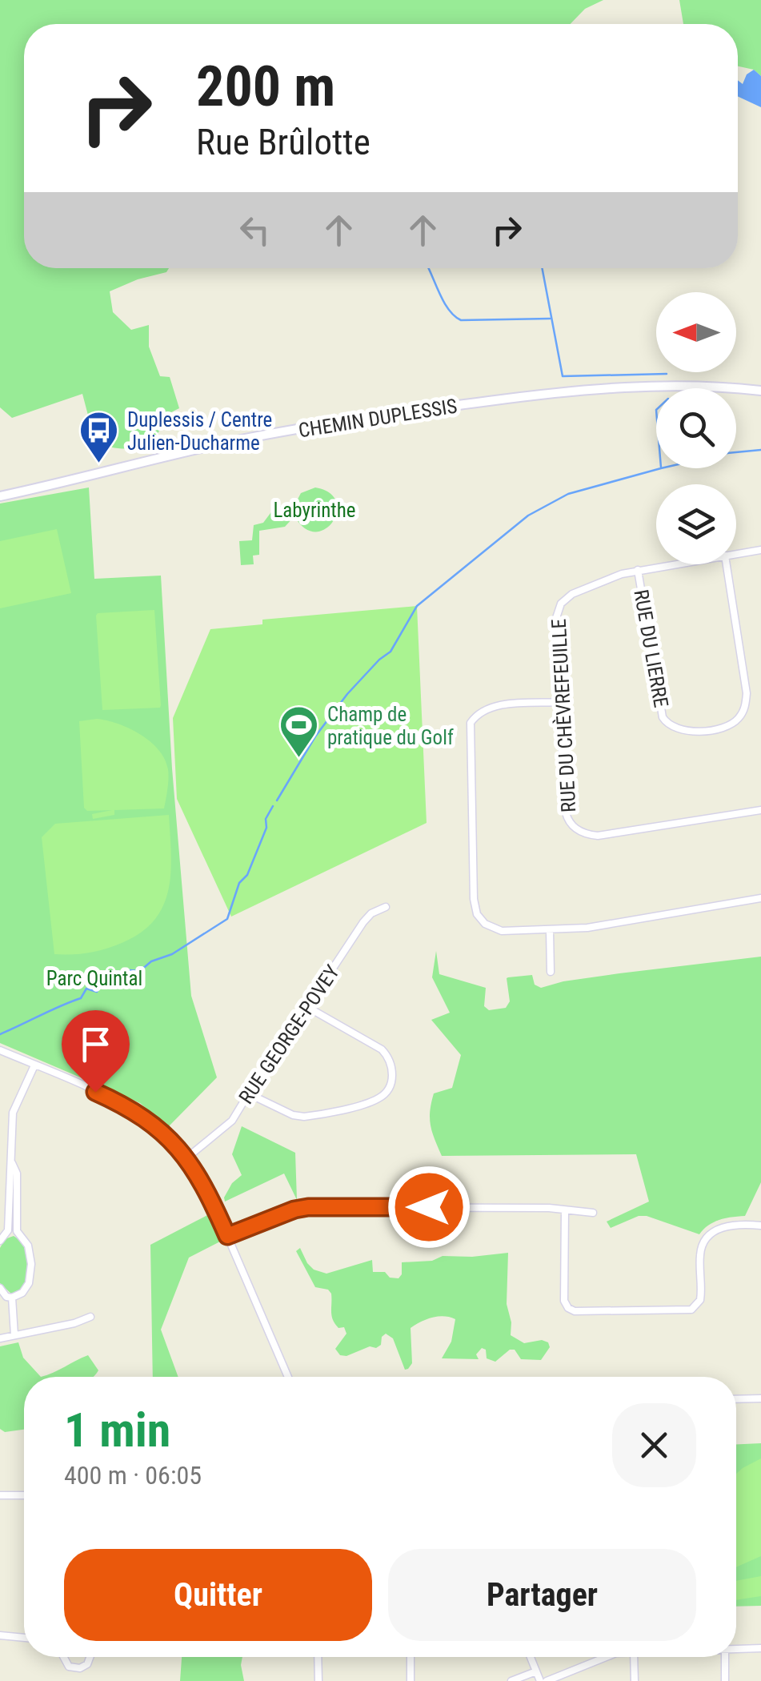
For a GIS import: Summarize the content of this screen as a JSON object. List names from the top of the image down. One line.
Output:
{"streets":{"street":["CHEMIN DUPLESSIS","RUE DU LIERRE","RUE DU CHÈVREFEUILLE","RUE GEORGE-POVEY"]},"crossings":[["RUE DU LIERRE","RUE DU CHÈVREFEUILLE"]],"parks":["Labyrinthe","Parc Quintal"],"places":{"bus stop":["Duplessis / Centre Julien-Ducharme"],"sports":["Champ de pratique du Golf"]},"north":"left","page":{"turn":["200 m","Rue Brûlotte"],"heading":["1 min","400 m · 06:05"],"buttons":["Quitter","Partager"]}}
